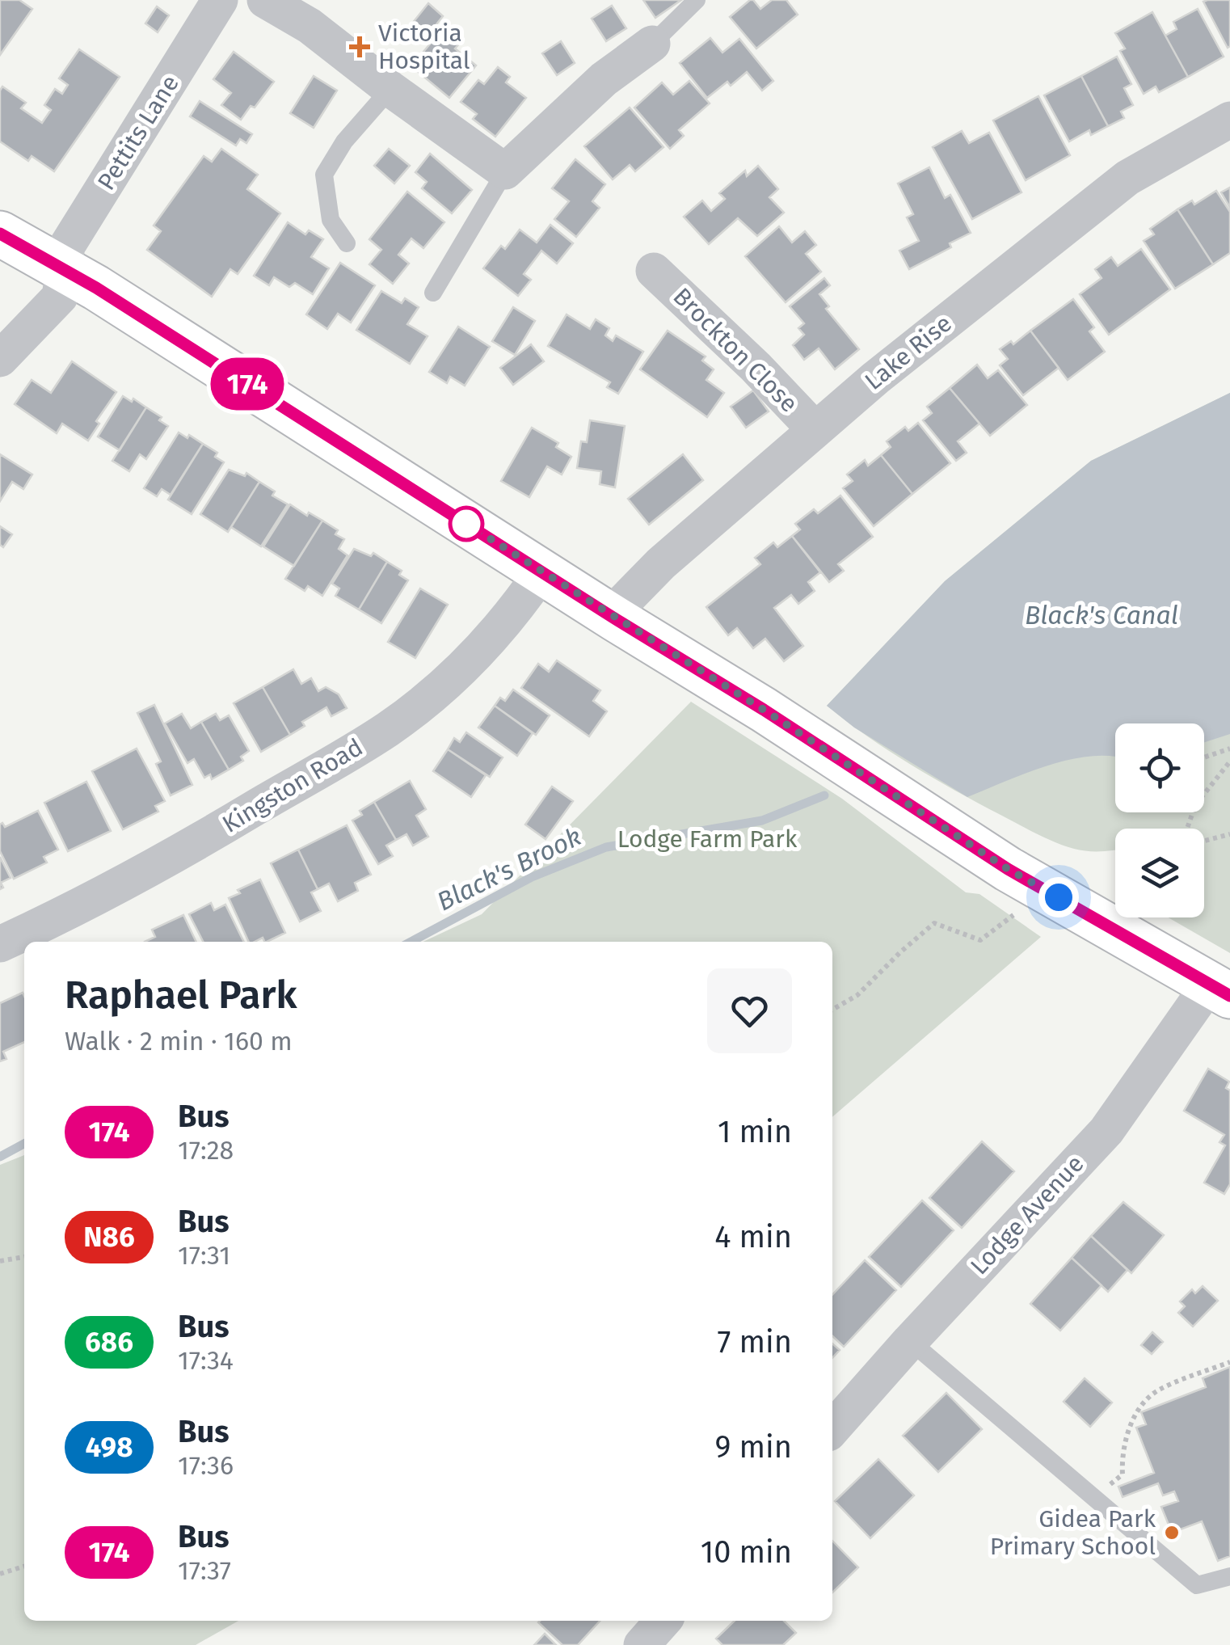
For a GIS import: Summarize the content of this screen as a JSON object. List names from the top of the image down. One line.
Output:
{"streets":{"street":["Pettits Lane","Brockton Close","Lake Rise","Kingston Road","Lodge Avenue"]},"crossings":[["Brockton Close","Lake Rise"]],"water":["Black's Canal","Black's Brook"],"parks":["Lodge Farm Park"],"places":{"health":["Victoria Hospital"],"other":["Gidea Park Primary School"]},"lines":["bus line 174"],"page":{"on_map":"174","heading":["Raphael Park","Walk · 2 min · 160 m"],"list":[{"mark":"174","name":"Bus","note":"17:28","value":"1 min"},{"mark":"N86","name":"Bus","note":"17:31","value":"4 min"},{"mark":"686","name":"Bus","note":"17:34","value":"7 min"},{"mark":"498","name":"Bus","note":"17:36","value":"9 min"},{"mark":"174","name":"Bus","note":"17:37","value":"10 min"}]}}
